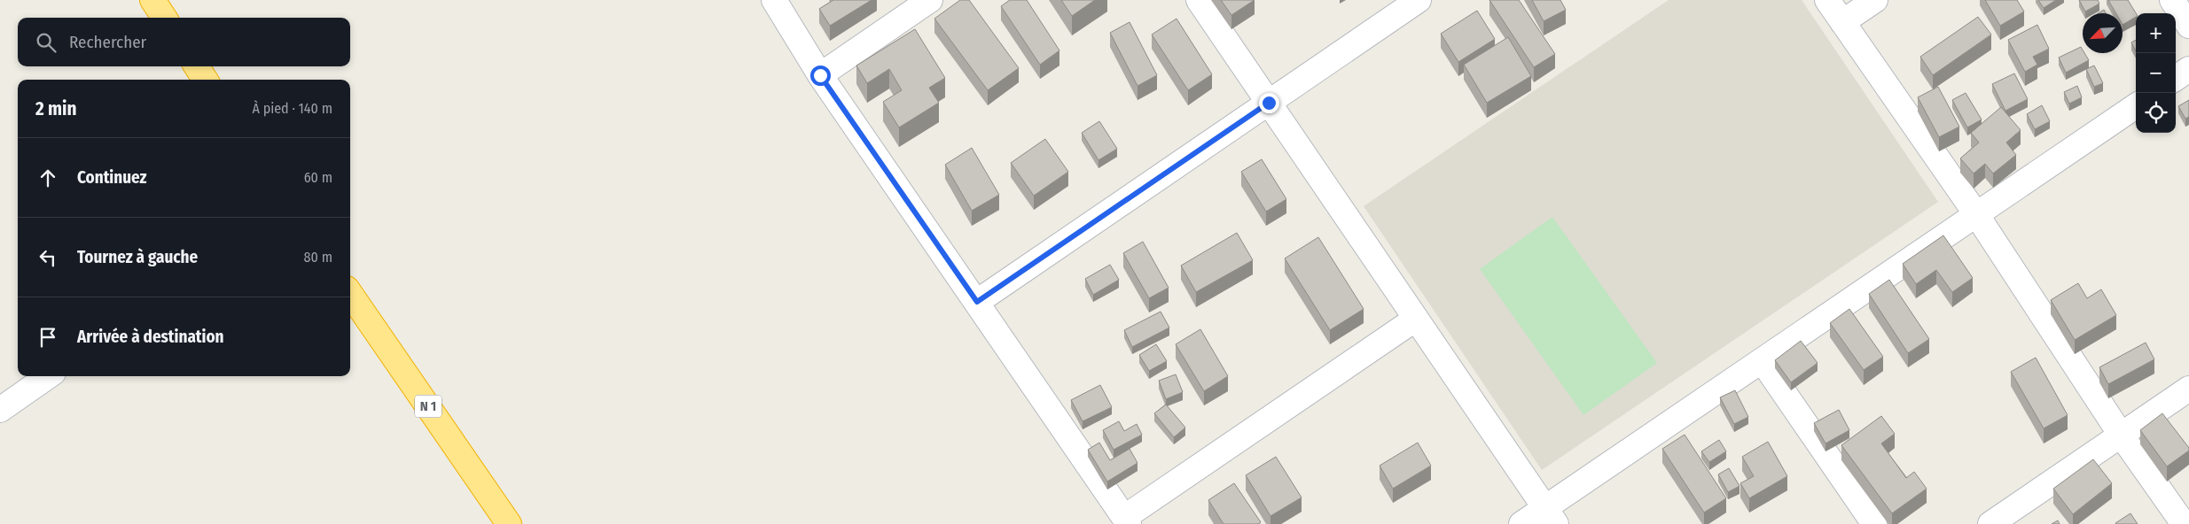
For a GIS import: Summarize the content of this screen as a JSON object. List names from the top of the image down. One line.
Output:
{"streets":{"highway":["N 1"]},"north":"bottom left","page":{"map_buttons":["+","−"],"search":"Rechercher","heading":["2 min","À pied · 140 m"],"list":[["Continuez","60 m"],["Tournez à gauche","80 m"],"Arrivée à destination"]}}
